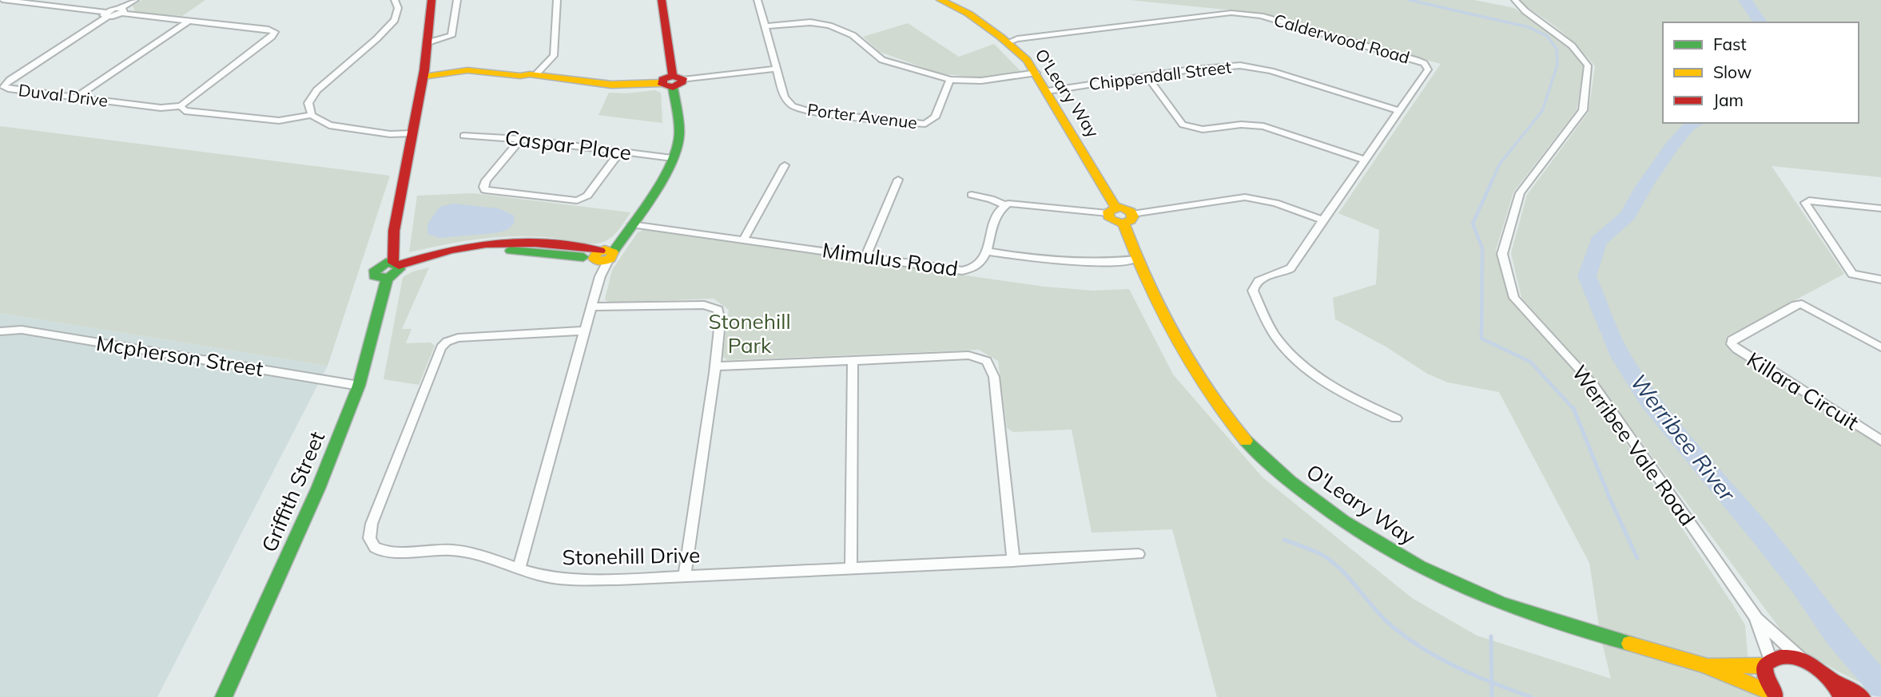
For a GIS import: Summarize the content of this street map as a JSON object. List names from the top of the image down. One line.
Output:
{"streets":{"street":["Calderwood Road","Chippendall Street","O'Leary Way","Duval Drive","Porter Avenue","Caspar Place","Mimulus Road","Mcpherson Street","Killara Circuit","Werribee Vale Road","Griffith Street","Stonehill Drive"]},"crossings":[["Calderwood Road","Chippendall Street"],["Calderwood Road","O'Leary Way"],["Chippendall Street","O'Leary Way"],["O'Leary Way","Werribee Vale Road"],["Mcpherson Street","Griffith Street"]],"water":["Werribee River"],"parks":["Stonehill Park"],"legend":["Fast","Slow","Jam"]}
